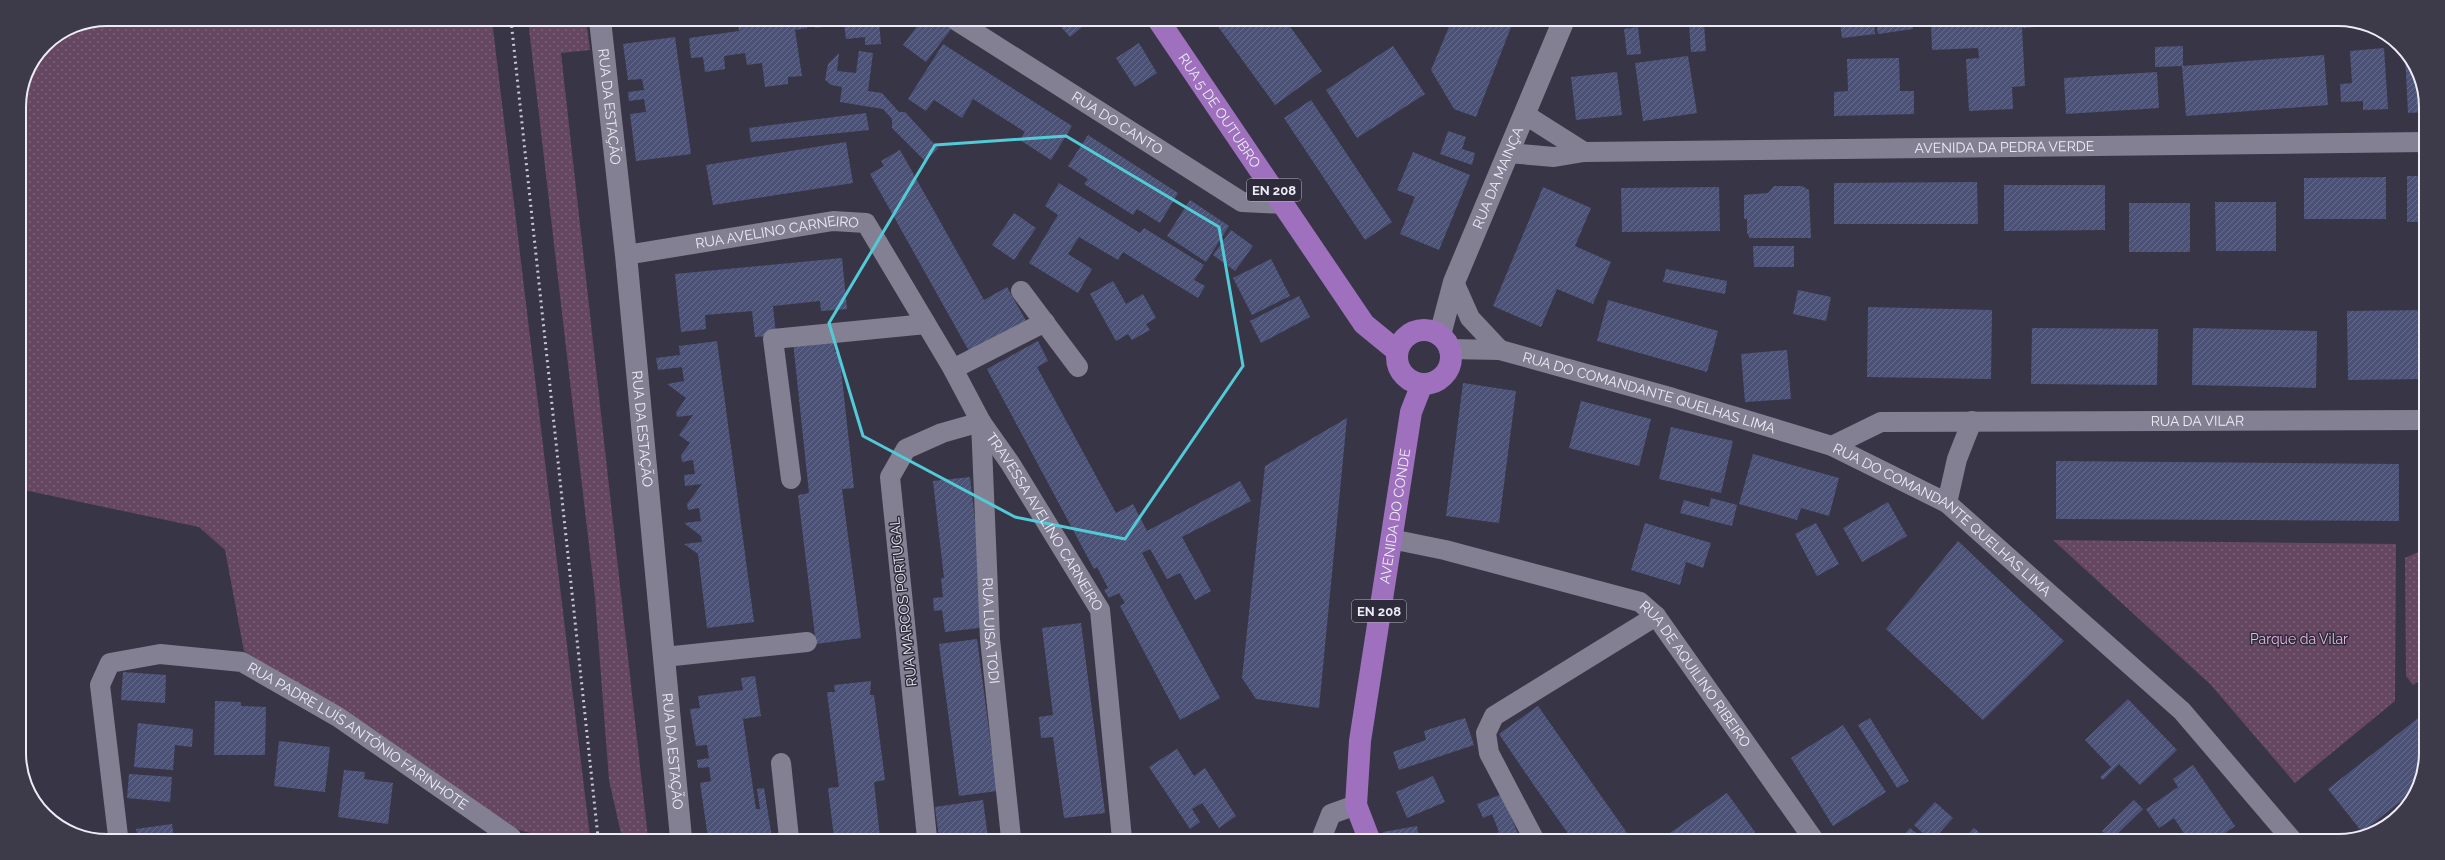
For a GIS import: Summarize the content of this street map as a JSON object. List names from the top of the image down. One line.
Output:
{"streets":{"main road":["RUA 5 DE OUTUBRO","EN 208","AVENIDA DO CONDE"],"street":["RUA DA ESTAÇÃO","RUA DO CANTO","AVENIDA DA PEDRA VERDE","RUA DA MAINÇA","RUA AVELINO CARNEIRO","RUA DO COMANDANTE QUELHAS LIMA","RUA DA VILAR","TRAVESSA AVELINO CARNEIRO","RUA MARCOS PORTUGAL","RUA LUISA TODI","RUA DE AQUILINO RIBEIRO","RUA PADRE LUÍS ANTÓNIO FARINHOTE"]},"crossings":[["RUA DA ESTAÇÃO","RUA AVELINO CARNEIRO"],["RUA 5 DE OUTUBRO","RUA DO CANTO"],["RUA 5 DE OUTUBRO","RUA DA MAINÇA"],["RUA 5 DE OUTUBRO","RUA DO COMANDANTE QUELHAS LIMA"],["RUA 5 DE OUTUBRO","AVENIDA DO CONDE"],["AVENIDA DA PEDRA VERDE","RUA DA MAINÇA"],["RUA DA MAINÇA","RUA DO COMANDANTE QUELHAS LIMA"],["RUA DA MAINÇA","AVENIDA DO CONDE"],["RUA AVELINO CARNEIRO","TRAVESSA AVELINO CARNEIRO"],["RUA AVELINO CARNEIRO","RUA MARCOS PORTUGAL"],["RUA AVELINO CARNEIRO","RUA LUISA TODI"],["RUA DO COMANDANTE QUELHAS LIMA","RUA DA VILAR"],["RUA DO COMANDANTE QUELHAS LIMA","AVENIDA DO CONDE"],["AVENIDA DO CONDE","RUA DE AQUILINO RIBEIRO"],["TRAVESSA AVELINO CARNEIRO","RUA MARCOS PORTUGAL"],["TRAVESSA AVELINO CARNEIRO","RUA LUISA TODI"],["RUA MARCOS PORTUGAL","RUA LUISA TODI"]],"parks":["Parque da Vilar"]}
